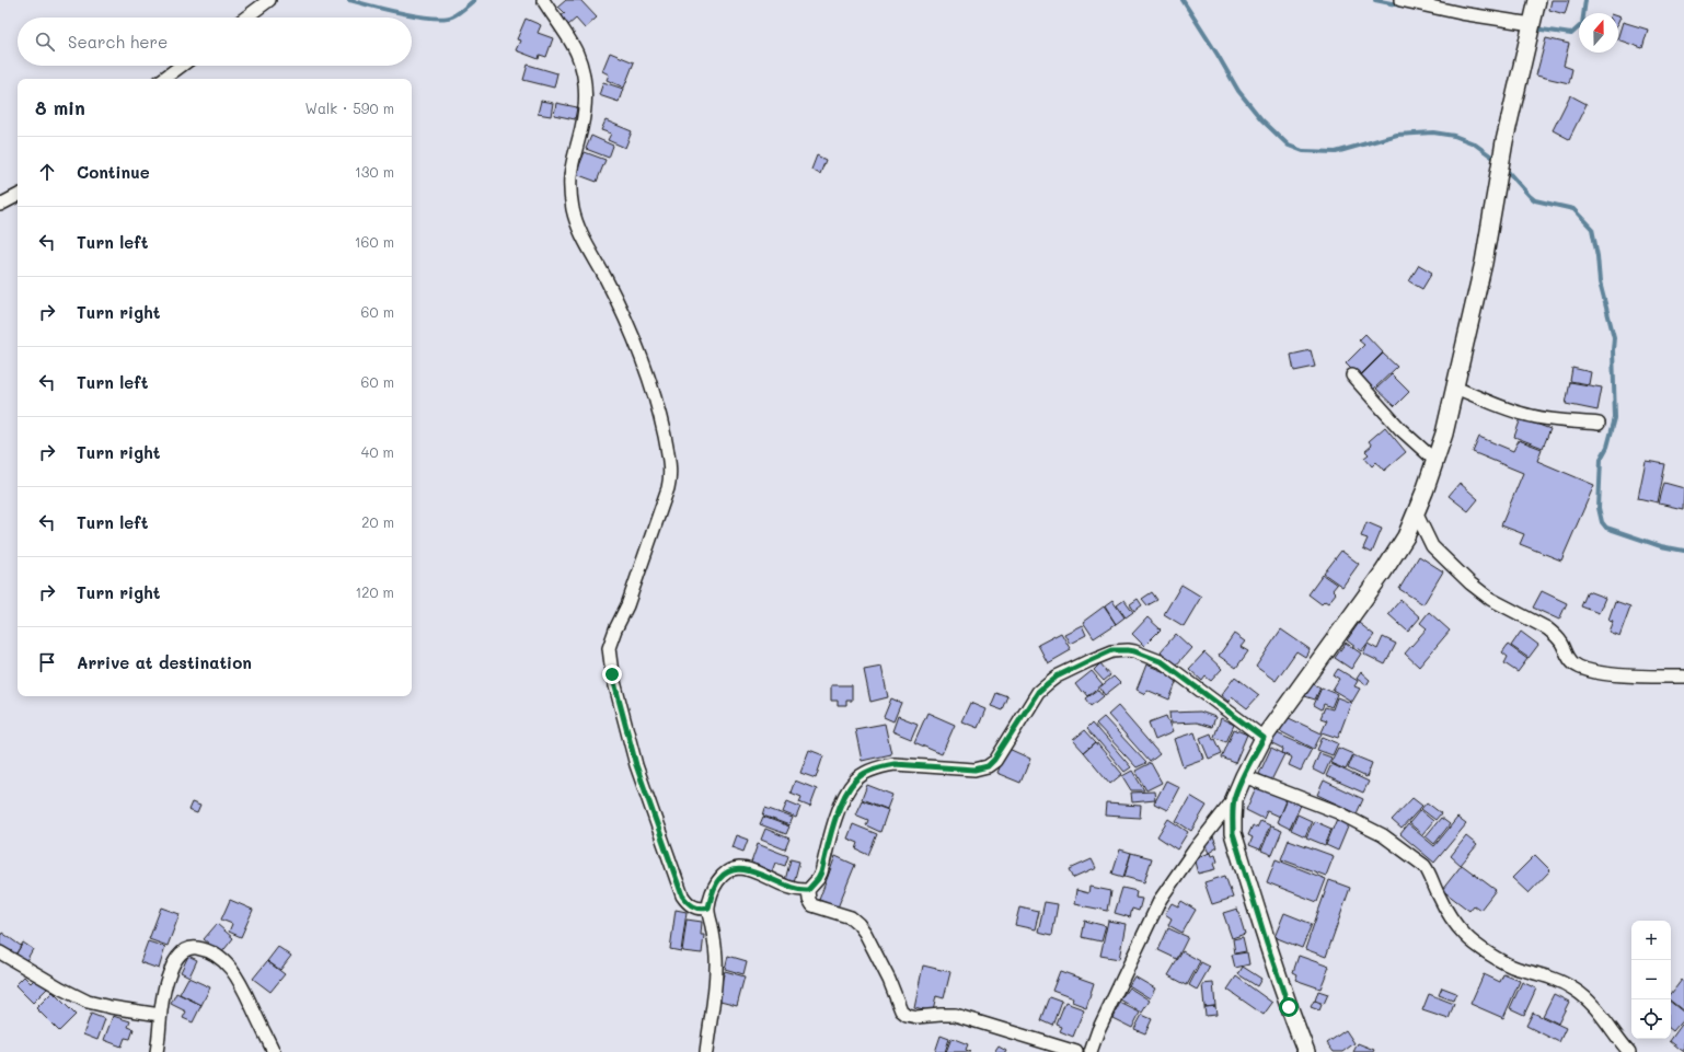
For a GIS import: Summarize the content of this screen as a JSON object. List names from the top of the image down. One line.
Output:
{"north":"top","page":{"search":"Search here","heading":["8 min","Walk · 590 m"],"list":[["Continue","130 m"],["Turn left","160 m"],["Turn right","60 m"],["Turn left","60 m"],["Turn right","40 m"],["Turn left","20 m"],["Turn right","120 m"],"Arrive at destination"],"map_buttons":["+","−"]}}
